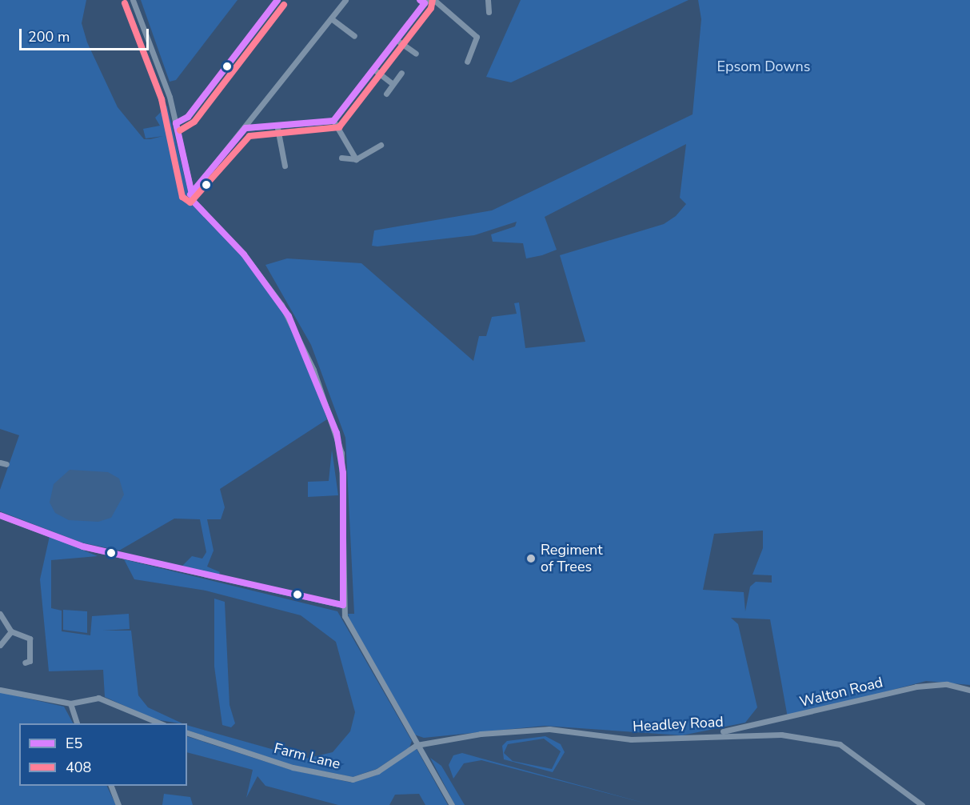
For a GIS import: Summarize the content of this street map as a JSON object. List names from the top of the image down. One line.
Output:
{"streets":{"street":["Walton Road","Headley Road","Farm Lane"]},"crossings":[["Walton Road","Headley Road"],["Headley Road","Farm Lane"]],"parks":["Epsom Downs"],"places":["Regiment of Trees"],"lines":["transit line E5","transit line 408"],"legend":["E5","408"],"scale_bar":"200 m"}
